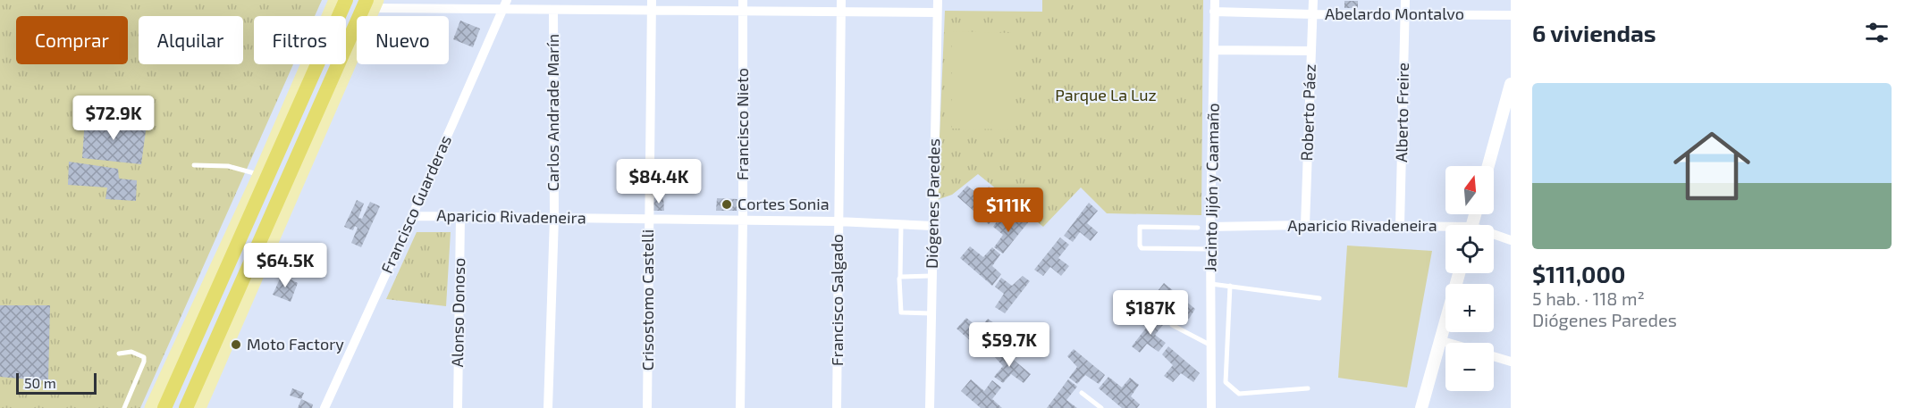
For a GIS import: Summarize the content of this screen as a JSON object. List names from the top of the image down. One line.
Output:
{"streets":{"street":["Abelardo Montalvo","Carlos Andrade Marín","Roberto Páez","Alberto Freire","Francisco Nieto","Jacinto Jijón y Caamaño","Diógenes Paredes","Francisco Guarderas","Aparicio Rivadeneira","Crisostomo Castelli","Francisco Salgado","Alonso Donoso"]},"crossings":[["Abelardo Montalvo","Roberto Páez"],["Abelardo Montalvo","Alberto Freire"],["Abelardo Montalvo","Jacinto Jijón y Caamaño"],["Carlos Andrade Marín","Aparicio Rivadeneira"],["Roberto Páez","Aparicio Rivadeneira"],["Alberto Freire","Aparicio Rivadeneira"],["Francisco Nieto","Aparicio Rivadeneira"],["Jacinto Jijón y Caamaño","Aparicio Rivadeneira"],["Diógenes Paredes","Aparicio Rivadeneira"],["Francisco Guarderas","Aparicio Rivadeneira"],["Aparicio Rivadeneira","Crisostomo Castelli"],["Aparicio Rivadeneira","Francisco Salgado"],["Aparicio Rivadeneira","Alonso Donoso"]],"parks":["Parque La Luz"],"places":["Cortes Sonia","Moto Factory"],"scale_bar":"50 m","north":"top","page":{"heading":"6 viviendas","chip":["Comprar","Alquilar","Filtros","Nuevo"],"list":[{"name":"$111,000","note":"5 hab. · 118 m² · Diógenes Paredes"}],"price":["$72.9K","$84.4K","$111K","$64.5K","$187K","$59.7K"],"map_buttons":["+","−"],"scale":"50 m"}}
